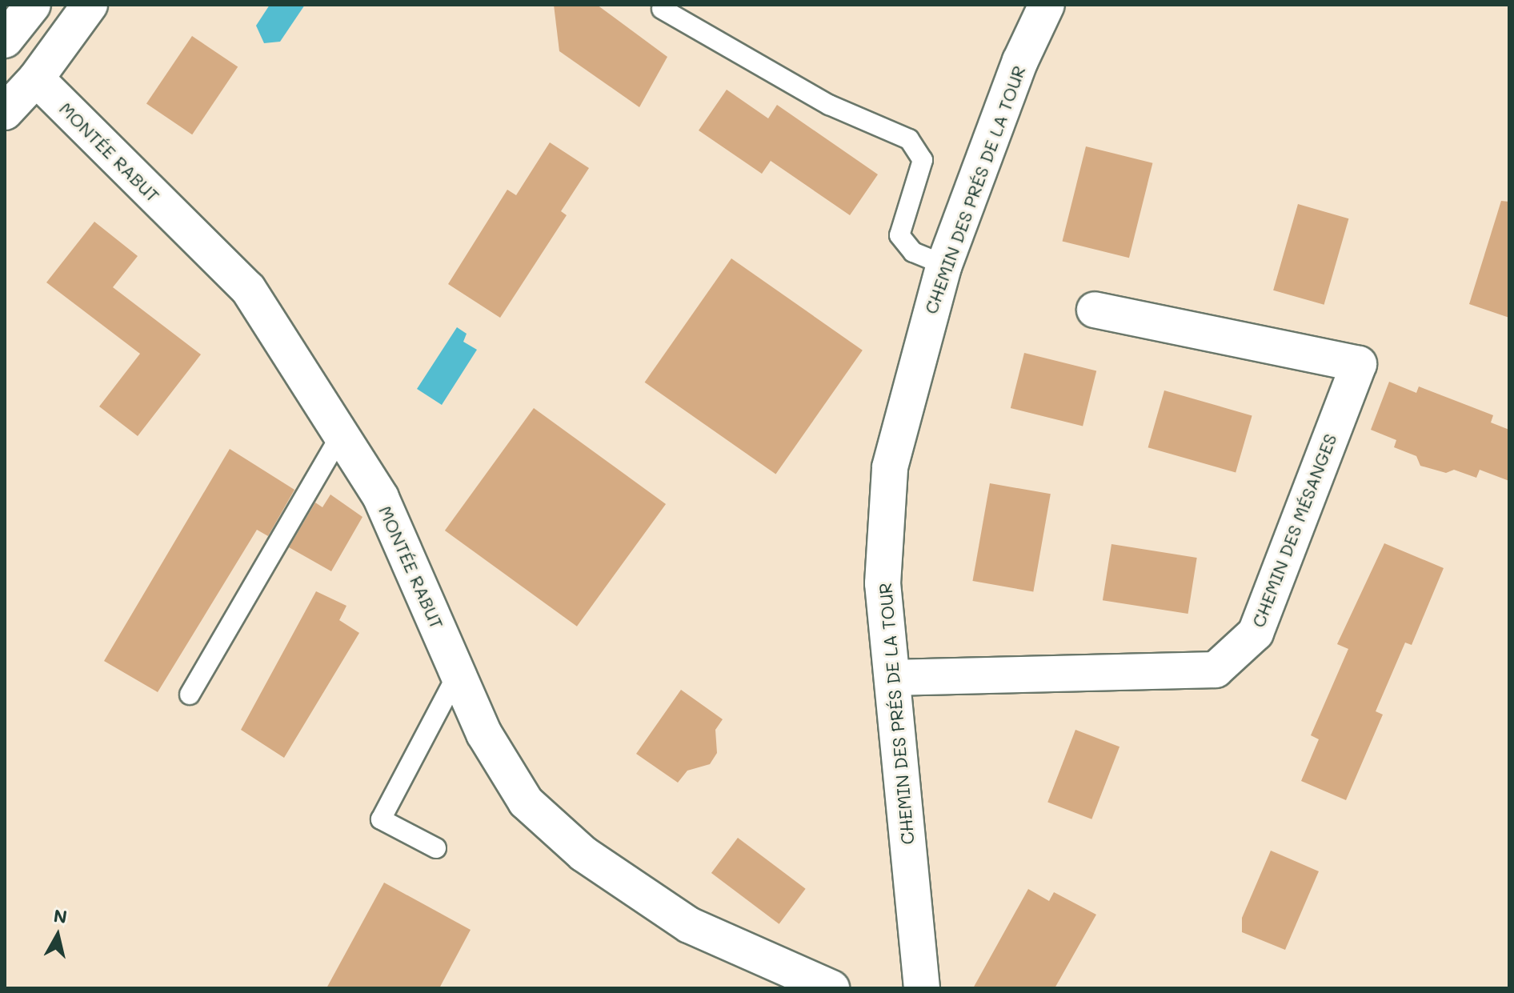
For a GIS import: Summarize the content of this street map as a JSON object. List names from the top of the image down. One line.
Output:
{"streets":{"street":["MONTÉE RABUT","CHEMIN DES PRÉS DE LA TOUR","CHEMIN DES MÉSANGES"]},"crossings":[["CHEMIN DES PRÉS DE LA TOUR","CHEMIN DES MÉSANGES"]],"north":"top"}
